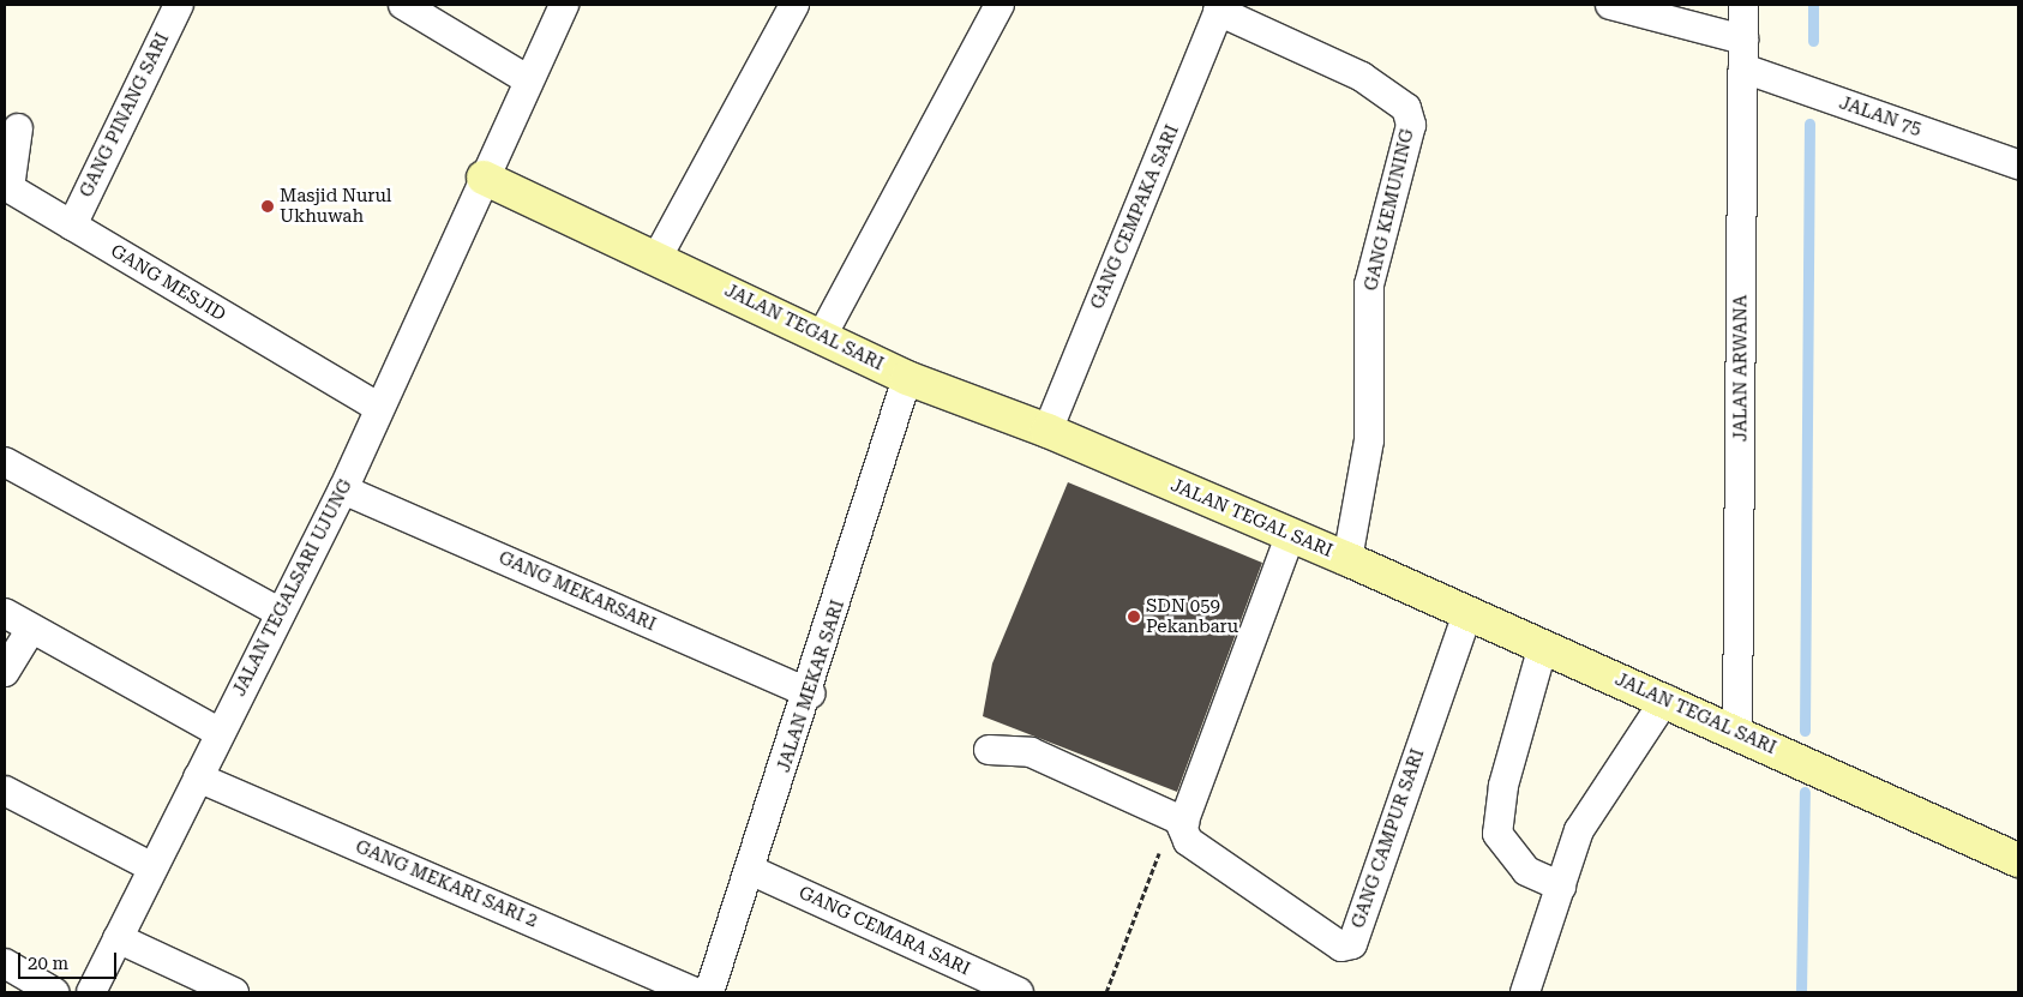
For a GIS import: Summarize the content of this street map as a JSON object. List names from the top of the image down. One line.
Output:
{"streets":{"street":["GANG PINANG SARI","JALAN 75","GANG KEMUNING","GANG CEMPAKA SARI","GANG MESJID","JALAN TEGAL SARI","JALAN ARWANA","JALAN TEGALSARI UJUNG","GANG MEKARSARI","JALAN MEKAR SARI","GANG CAMPUR SARI","GANG MEKARI SARI 2","GANG CEMARA SARI"]},"crossings":[["GANG PINANG SARI","GANG MESJID"],["JALAN 75","JALAN ARWANA"],["GANG KEMUNING","GANG CEMPAKA SARI"],["GANG KEMUNING","JALAN TEGAL SARI"],["GANG CEMPAKA SARI","JALAN TEGAL SARI"],["GANG MESJID","JALAN TEGALSARI UJUNG"],["JALAN TEGAL SARI","JALAN ARWANA"],["JALAN TEGAL SARI","JALAN TEGALSARI UJUNG"],["JALAN TEGAL SARI","JALAN MEKAR SARI"],["JALAN TEGAL SARI","GANG CAMPUR SARI"],["JALAN TEGALSARI UJUNG","GANG MEKARSARI"],["JALAN TEGALSARI UJUNG","GANG MEKARI SARI 2"],["GANG MEKARSARI","JALAN MEKAR SARI"],["JALAN MEKAR SARI","GANG CEMARA SARI"]],"places":["Masjid Nurul Ukhuwah","SDN 059 Pekanbaru"],"scale_bar":"20 m"}
